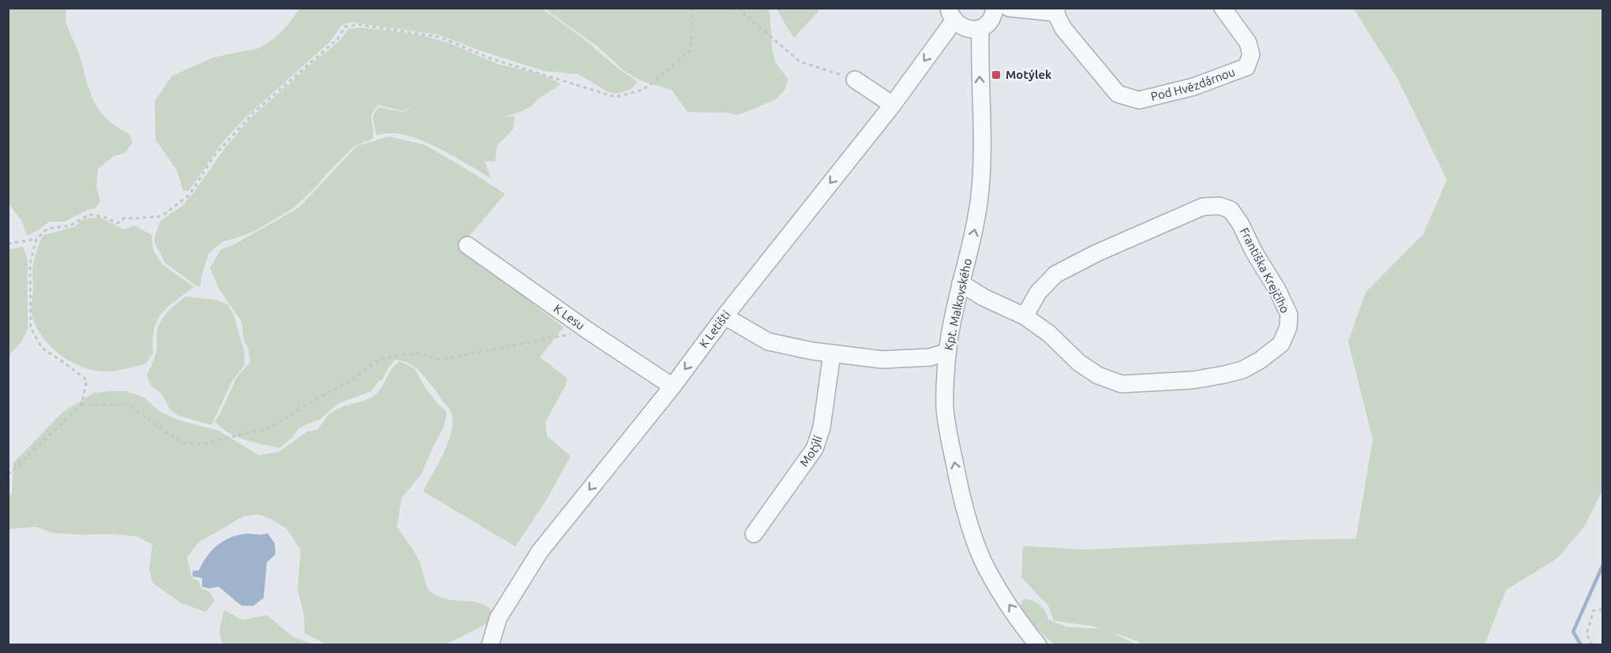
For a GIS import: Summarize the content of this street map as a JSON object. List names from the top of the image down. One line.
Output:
{"streets":{"street":["Pod Hvězdárnou","Františka Krejčího","Kpt. Malkovského","K Lesu","K Letišti","Motýlí"]},"crossings":[["Františka Krejčího","Kpt. Malkovského"],["Kpt. Malkovského","K Letišti"],["K Lesu","K Letišti"]],"one_way":["Kpt. Malkovského","K Letišti"],"places":{"transit":["Motýlek"]}}
